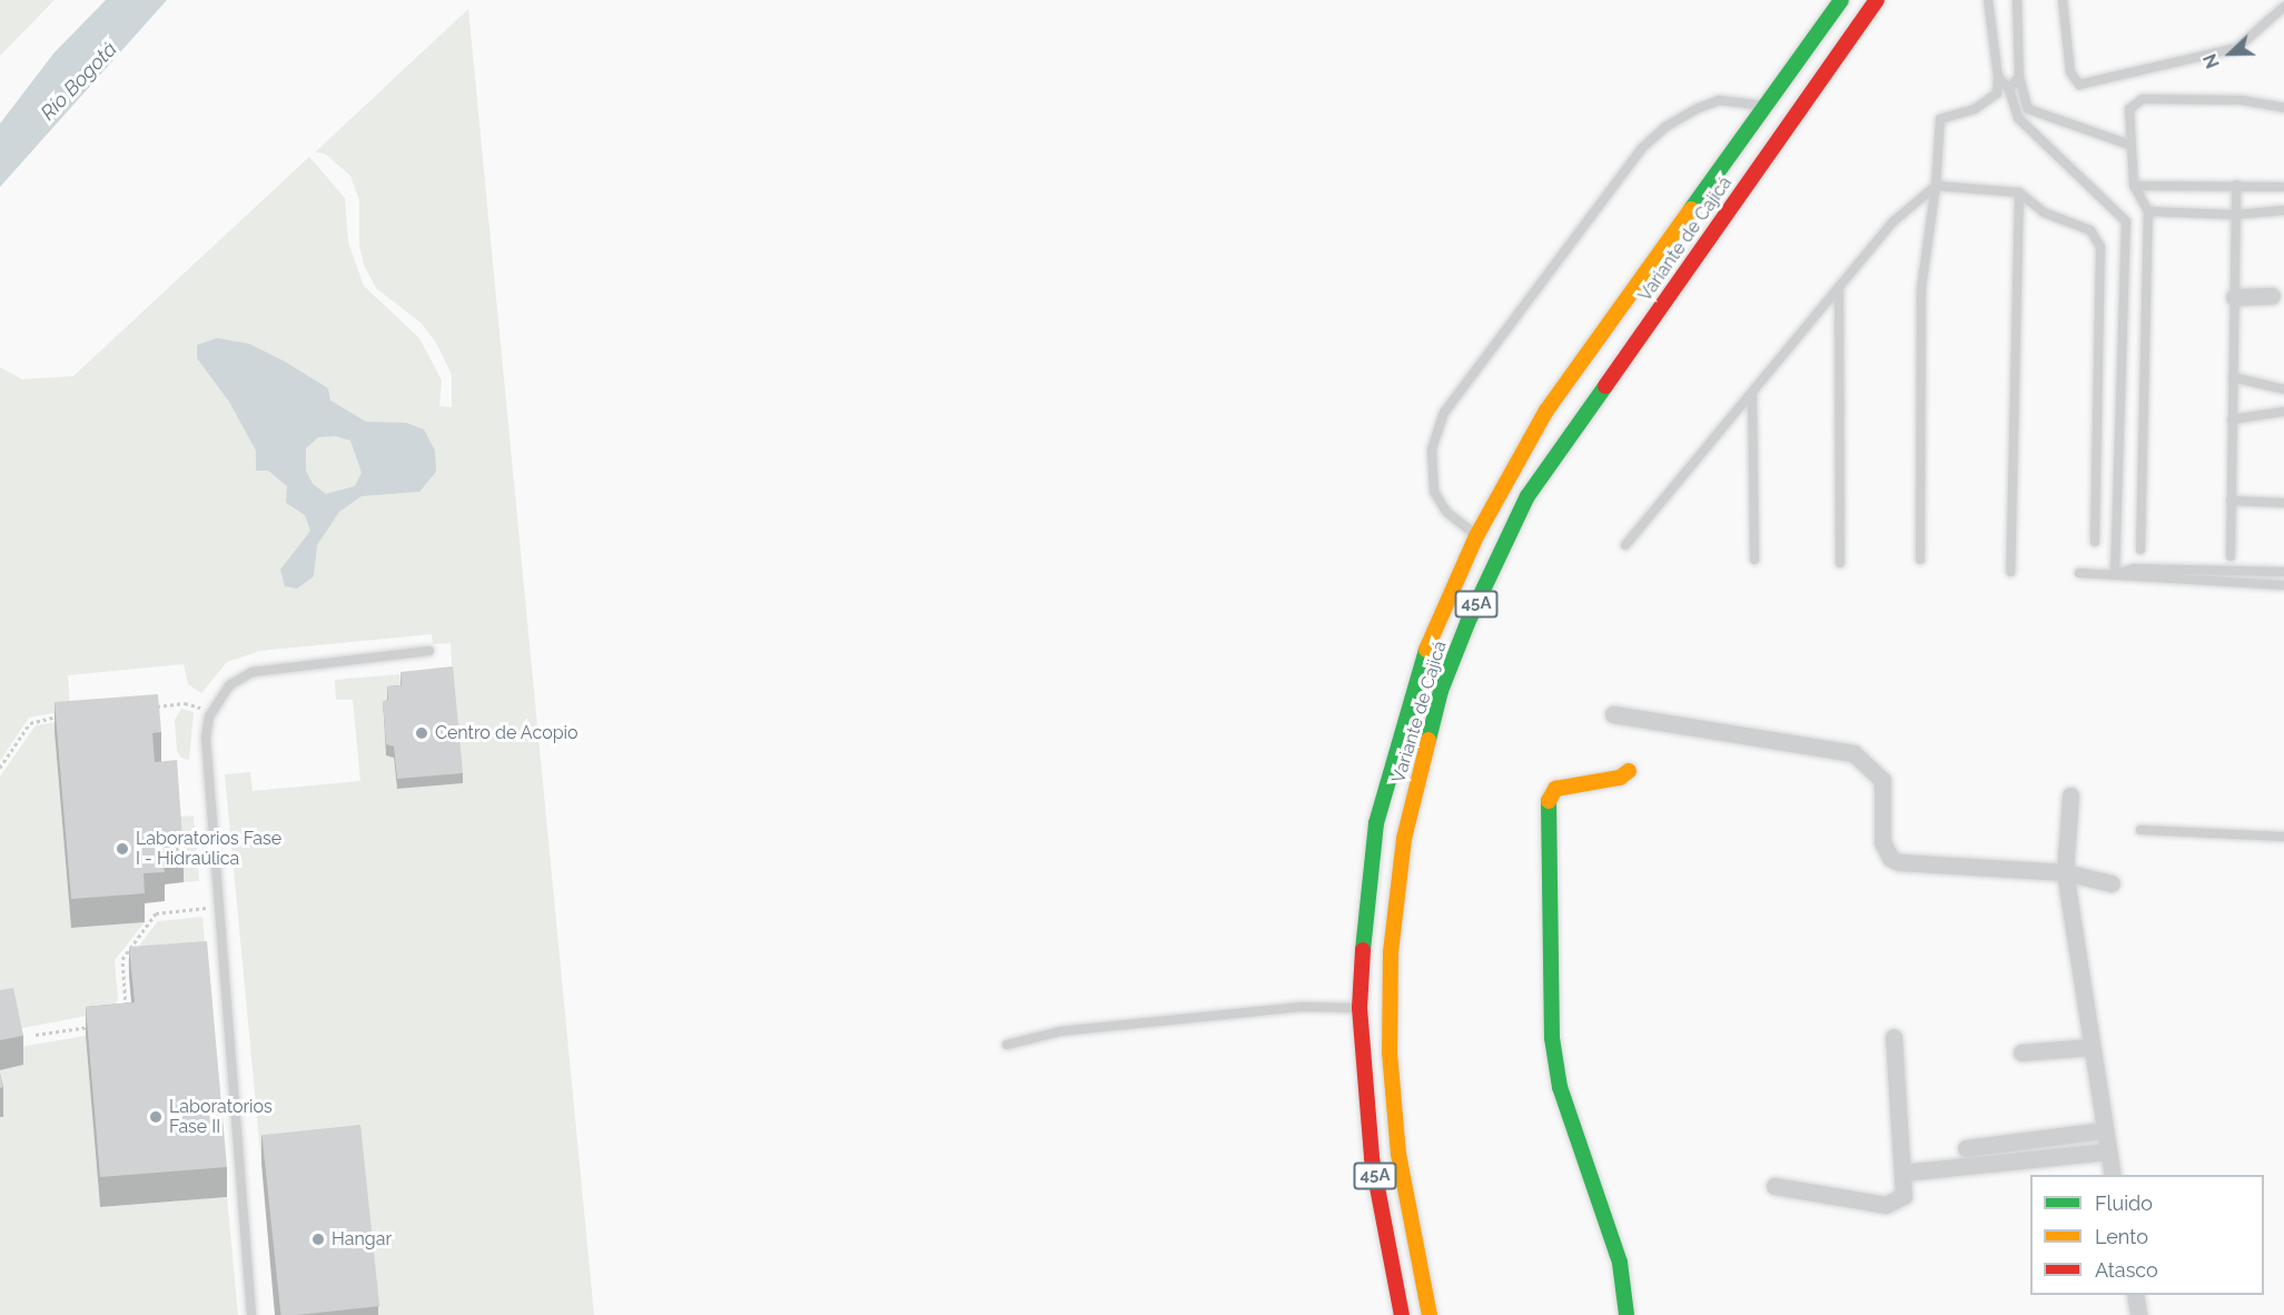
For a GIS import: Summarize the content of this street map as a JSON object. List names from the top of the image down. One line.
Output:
{"streets":{"main road":["Variante de Cajicá","45A"]},"water":["Río Bogotá"],"places":["Centro de Acopio","Laboratorios Fase I - Hidraúlica","Laboratorios Fase II","Hangar"],"legend":["Fluido","Lento","Atasco"],"north":"left"}
